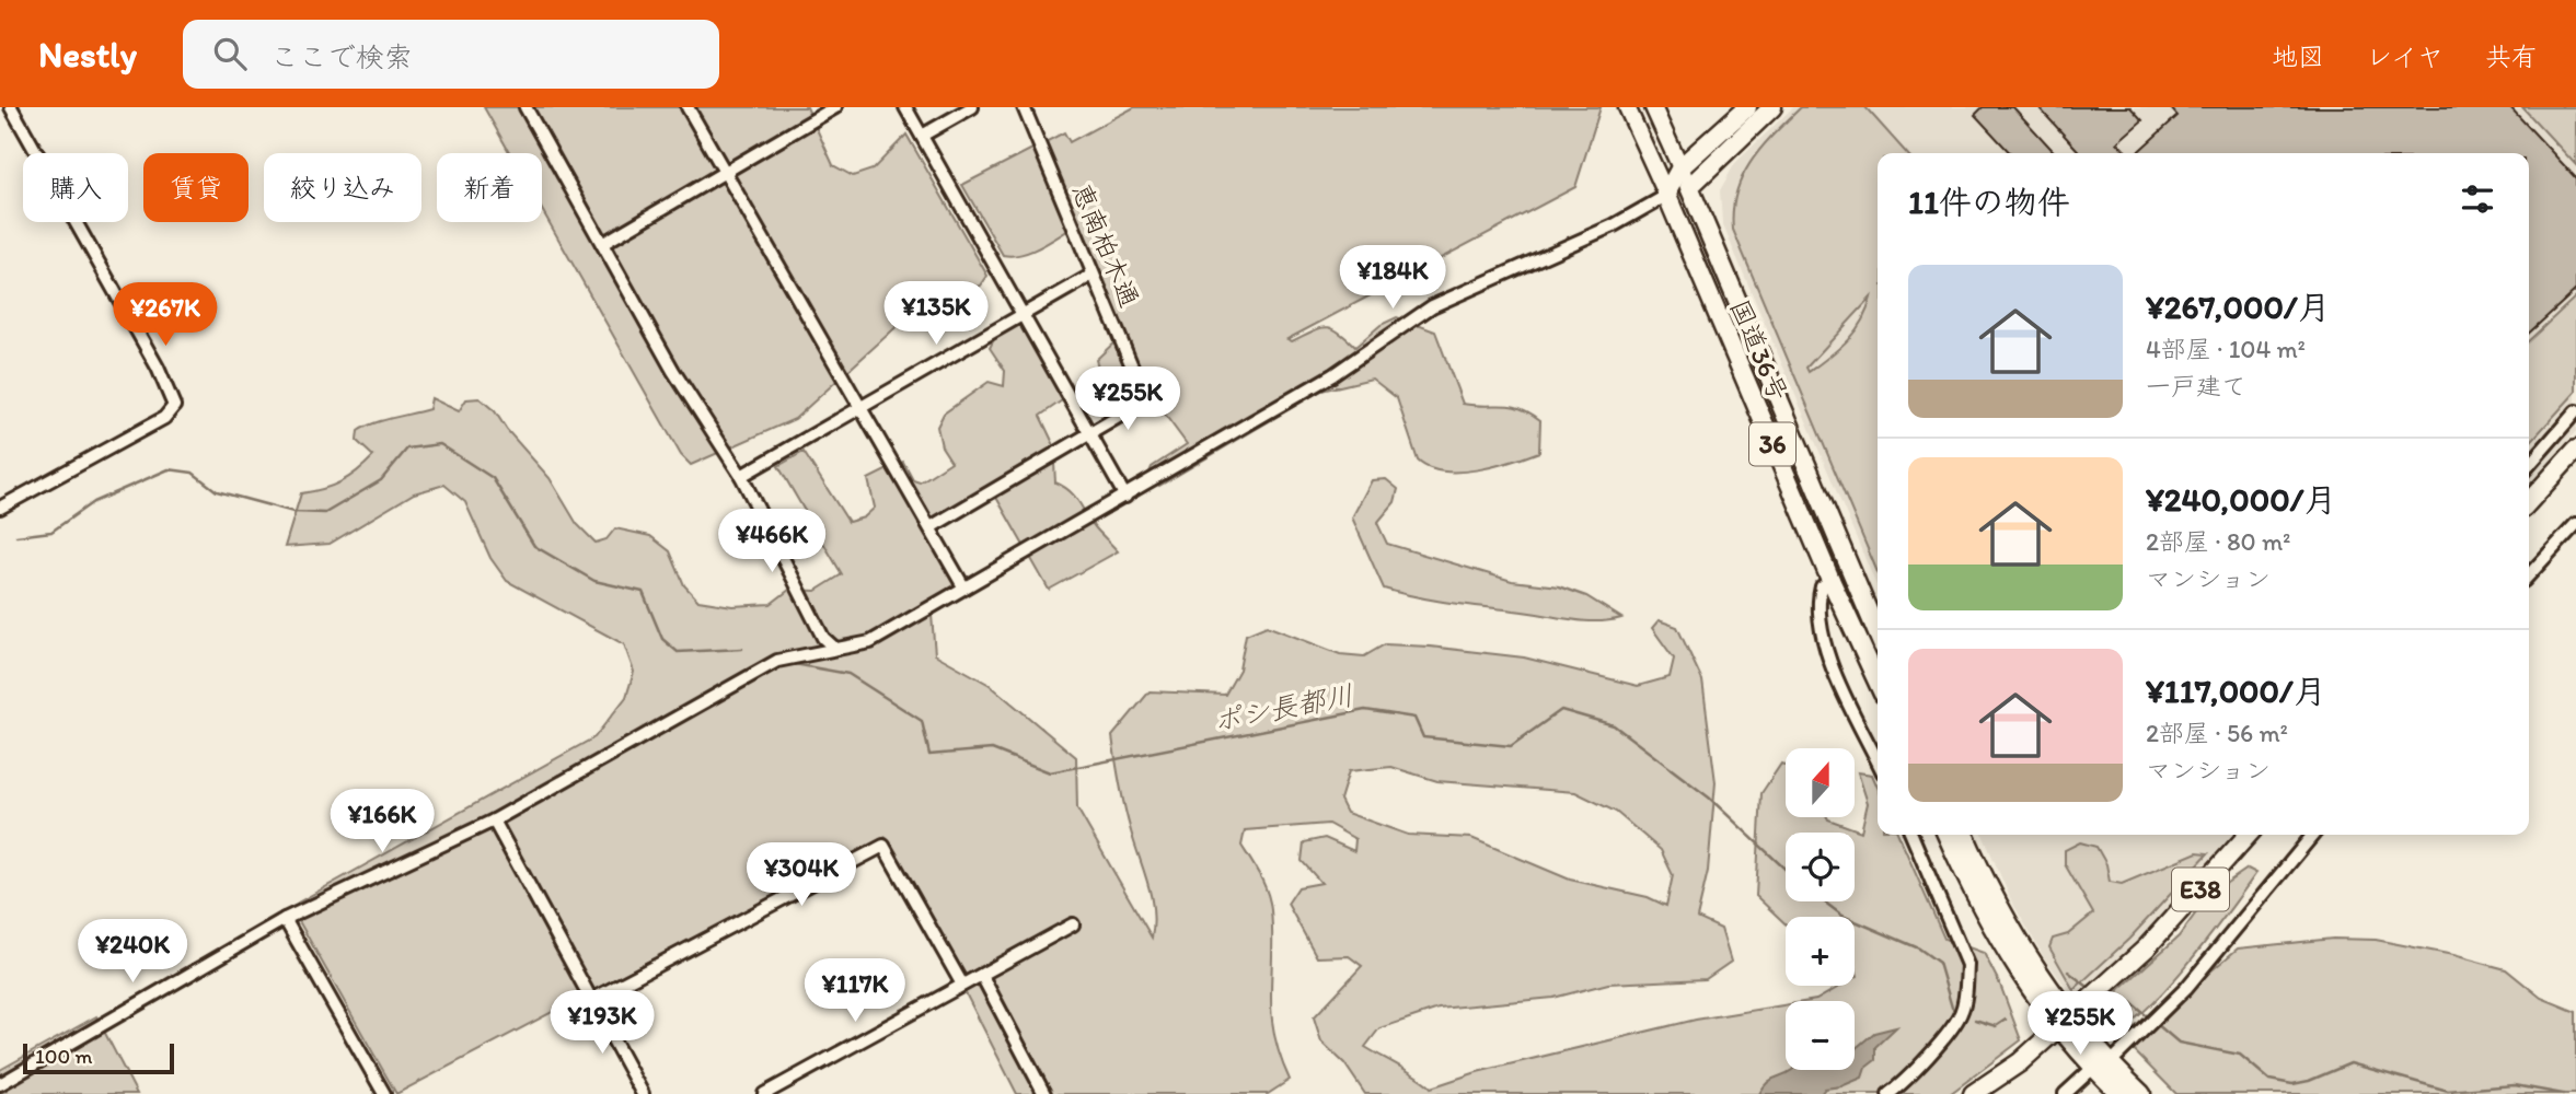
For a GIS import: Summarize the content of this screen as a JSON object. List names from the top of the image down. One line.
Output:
{"streets":{"highway":["国道36号","36","E38"],"street":["恵南柏木通"]},"water":["ポシ長都川"],"scale_bar":"100 m","north":"top","page":{"header":"Nestly","search":"ここで検索","nav":["地図","レイヤ","共有"],"chip":["購入","賃貸","絞り込み","新着"],"heading":"11件の物件","price":["¥184K","¥135K","¥267K","¥255K","¥466K","¥166K","¥304K","¥240K","¥117K","¥193K","¥255K"],"list":[{"name":"¥267,000/月","note":"4部屋 · 104 m² · 一戸建て"},{"name":"¥240,000/月","note":"2部屋 · 80 m² · マンション"},{"name":"¥117,000/月","note":"2部屋 · 56 m² · マンション"}],"map_buttons":["+","−"],"scale":"100 m"}}
